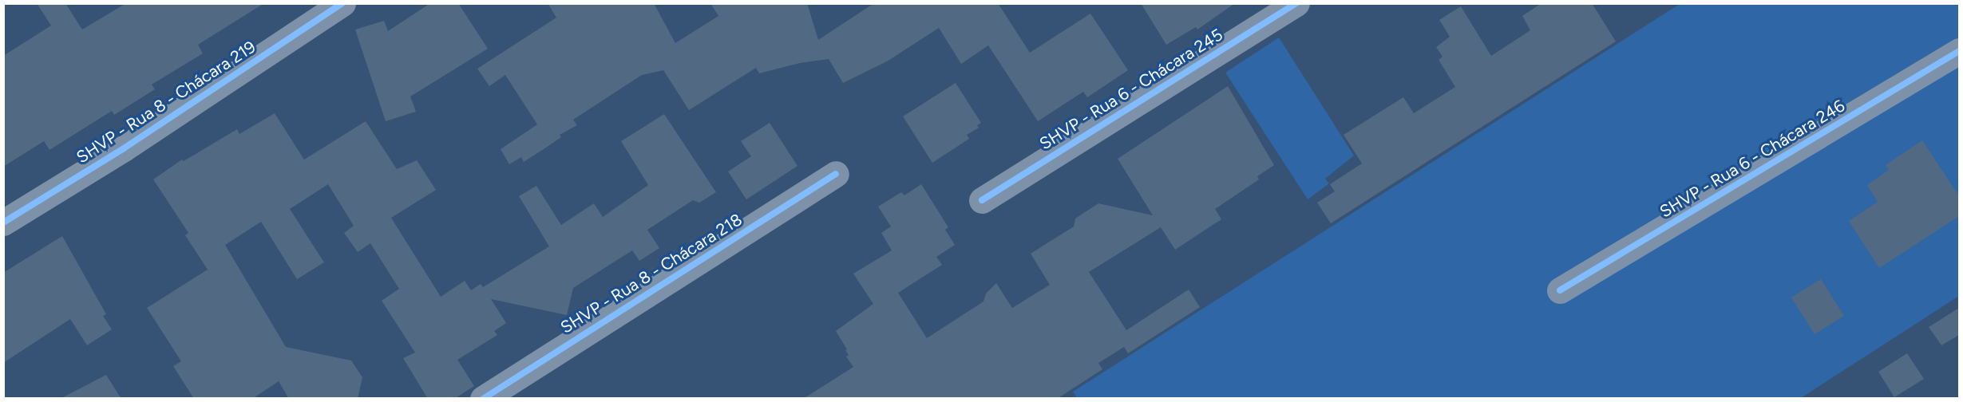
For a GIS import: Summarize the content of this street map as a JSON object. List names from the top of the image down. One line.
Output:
{"streets":{"street":["SHVP - Rua 6 - Chácara 245","SHVP - Rua 8 - Chácara 219","SHVP - Rua 6 - Chácara 246","SHVP - Rua 8 - Chácara 218"]}}
